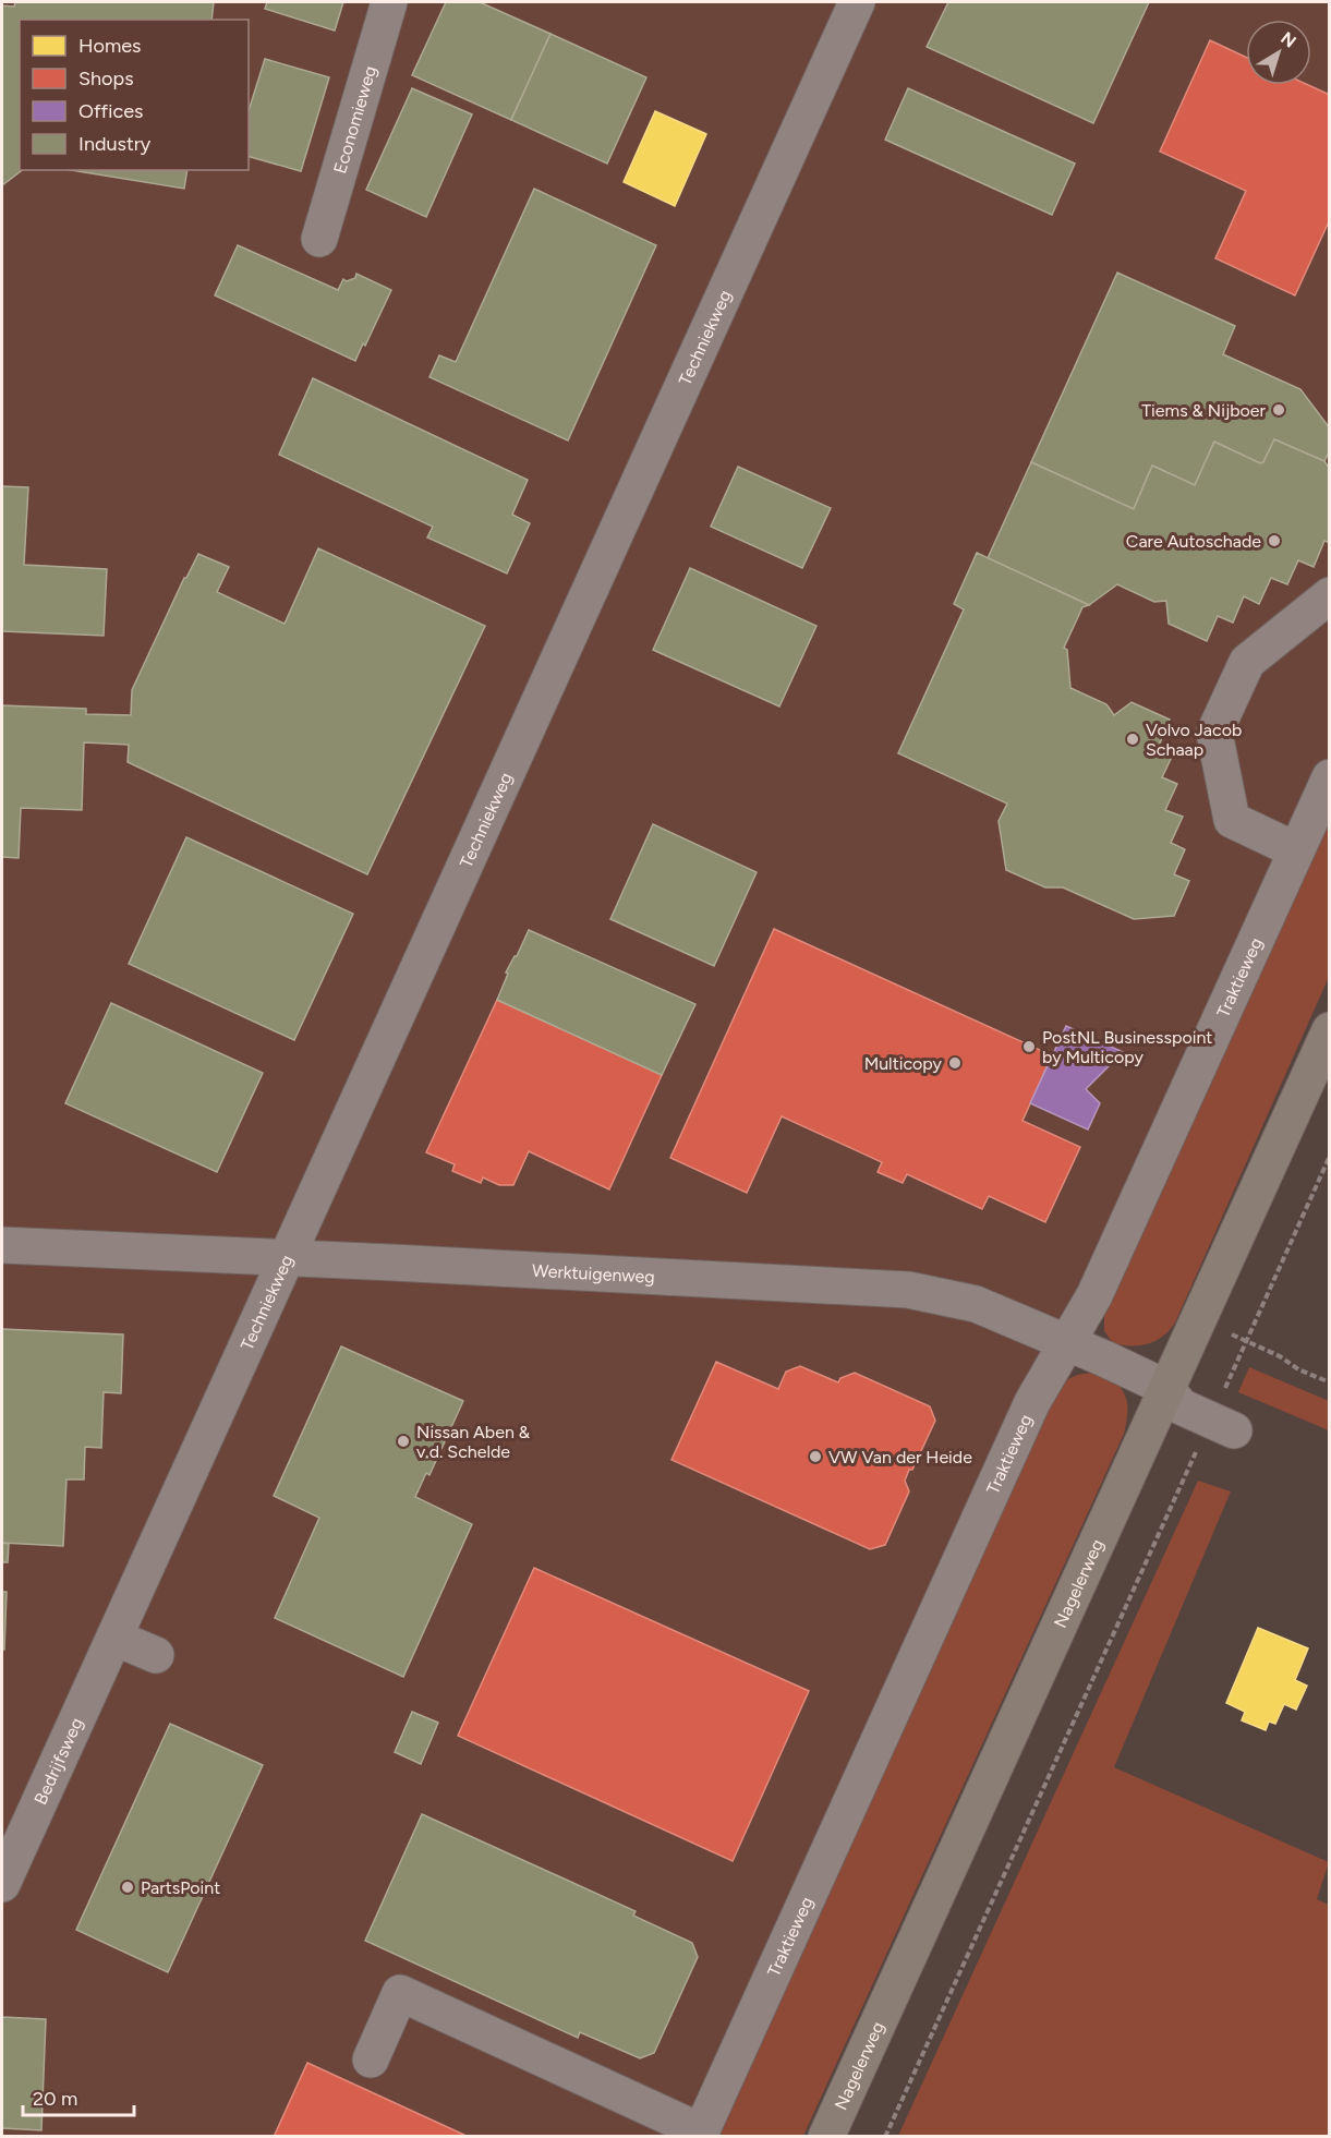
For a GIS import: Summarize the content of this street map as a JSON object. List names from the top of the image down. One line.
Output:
{"streets":{"main road":["Nagelerweg"],"street":["Economieweg","Techniekweg","Traktieweg","Werktuigenweg","Bedrijfsweg"]},"crossings":[["Techniekweg","Werktuigenweg"],["Techniekweg","Bedrijfsweg"],["Traktieweg","Werktuigenweg"],["Werktuigenweg","Nagelerweg"]],"places":["Tiems & Nijboer","Care Autoschade","Volvo Jacob Schaap","PostNL Businesspoint by Multicopy","Multicopy","Nissan Aben & v.d. Schelde","VW Van der Heide","PartsPoint"],"legend":["Homes","Shops","Offices","Industry"],"scale_bar":"20 m","north":"top right"}
